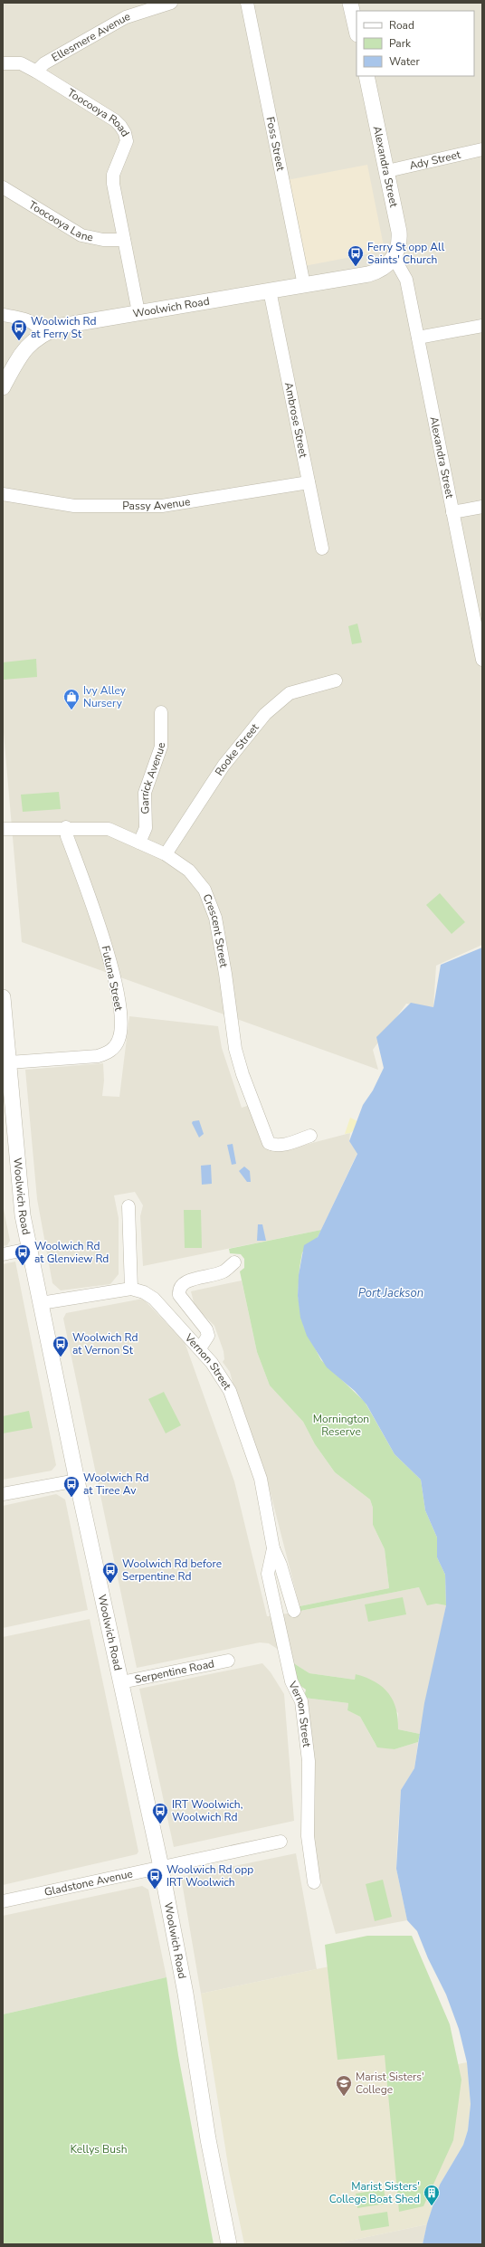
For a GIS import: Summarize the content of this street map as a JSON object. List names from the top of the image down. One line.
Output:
{"streets":{"street":["Ellesmere Avenue","Toocooya Road","Foss Street","Ady Street","Alexandra Street","Toocooya Lane","Woolwich Road","Ambrose Street","Passy Avenue","Rooke Street","Garrick Avenue","Crescent Street","Futuna Street","Vernon Street","Serpentine Road","Gladstone Avenue"]},"crossings":[["Ellesmere Avenue","Toocooya Road"],["Toocooya Road","Toocooya Lane"],["Toocooya Road","Woolwich Road"],["Foss Street","Woolwich Road"],["Ady Street","Alexandra Street"],["Alexandra Street","Woolwich Road"],["Woolwich Road","Ambrose Street"],["Woolwich Road","Futuna Street"],["Woolwich Road","Vernon Street"],["Woolwich Road","Serpentine Road"],["Woolwich Road","Gladstone Avenue"],["Ambrose Street","Passy Avenue"],["Rooke Street","Crescent Street"],["Garrick Avenue","Crescent Street"],["Crescent Street","Futuna Street"]],"water":["Port Jackson"],"parks":["Mornington Reserve","Kellys Bush"],"places":{"bus stop":["Ferry St opp All Saints' Church","Woolwich Rd at Ferry St","Woolwich Rd at Glenview Rd","Woolwich Rd at Vernon St","Woolwich Rd at Tiree Av","Woolwich Rd before Serpentine Rd","IRT Woolwich, Woolwich Rd","Woolwich Rd opp IRT Woolwich"],"shop":["Ivy Alley Nursery"],"school or university":["Marist Sisters' College"],"building":["Marist Sisters' College Boat Shed"]},"legend":["Road","Park","Water"]}
